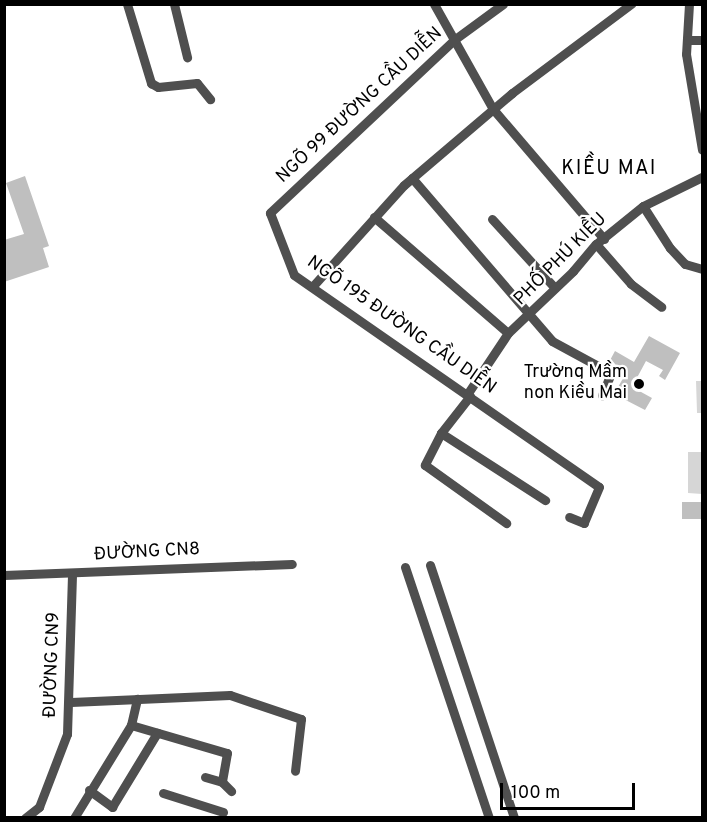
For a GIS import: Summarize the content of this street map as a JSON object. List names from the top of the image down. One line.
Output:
{"streets":{"street":["NGÕ 99 ĐƯỜNG CẦU DIỄN","PHỐ PHÚ KIỀU","NGÕ 195 ĐƯỜNG CẦU DIỄN","ĐƯỜNG CN8","ĐƯỜNG CN9"]},"crossings":[["NGÕ 99 ĐƯỜNG CẦU DIỄN","NGÕ 195 ĐƯỜNG CẦU DIỄN"],["PHỐ PHÚ KIỀU","NGÕ 195 ĐƯỜNG CẦU DIỄN"],["ĐƯỜNG CN8","ĐƯỜNG CN9"]],"districts":["KIỀU MAI"],"places":["Trường Mầm non Kiều Mai"],"scale_bar":"100 m"}
